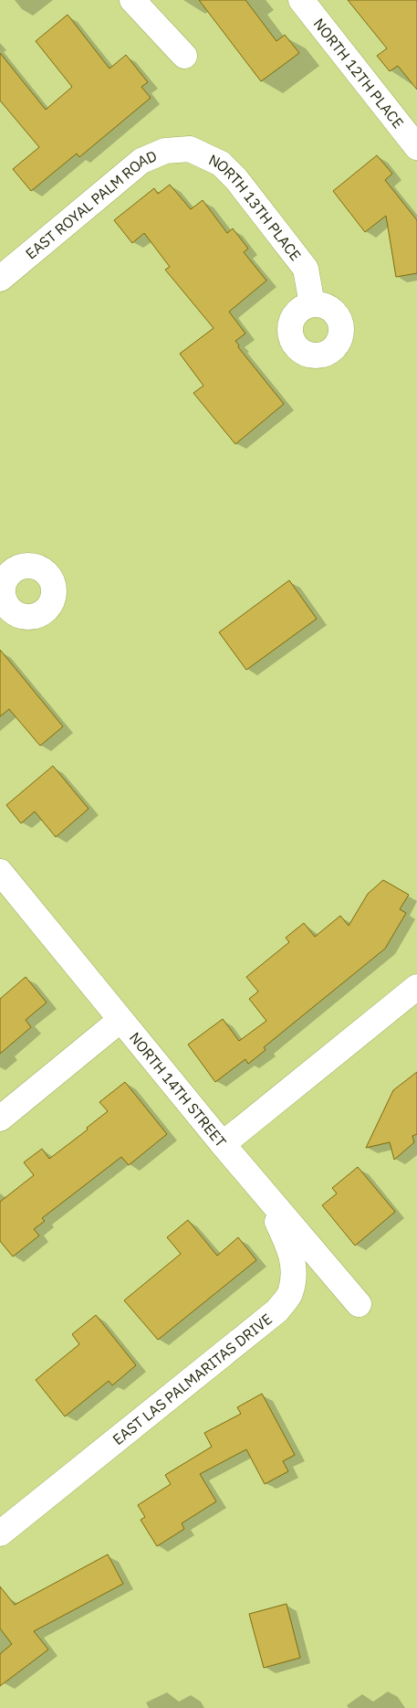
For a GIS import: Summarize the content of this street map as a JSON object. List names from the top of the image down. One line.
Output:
{"streets":{"street":["NORTH 12TH PLACE","EAST ROYAL PALM ROAD","NORTH 13TH PLACE","NORTH 14TH STREET","EAST LAS PALMARITAS DRIVE"]},"crossings":[["EAST ROYAL PALM ROAD","NORTH 13TH PLACE"],["NORTH 14TH STREET","EAST LAS PALMARITAS DRIVE"]]}
